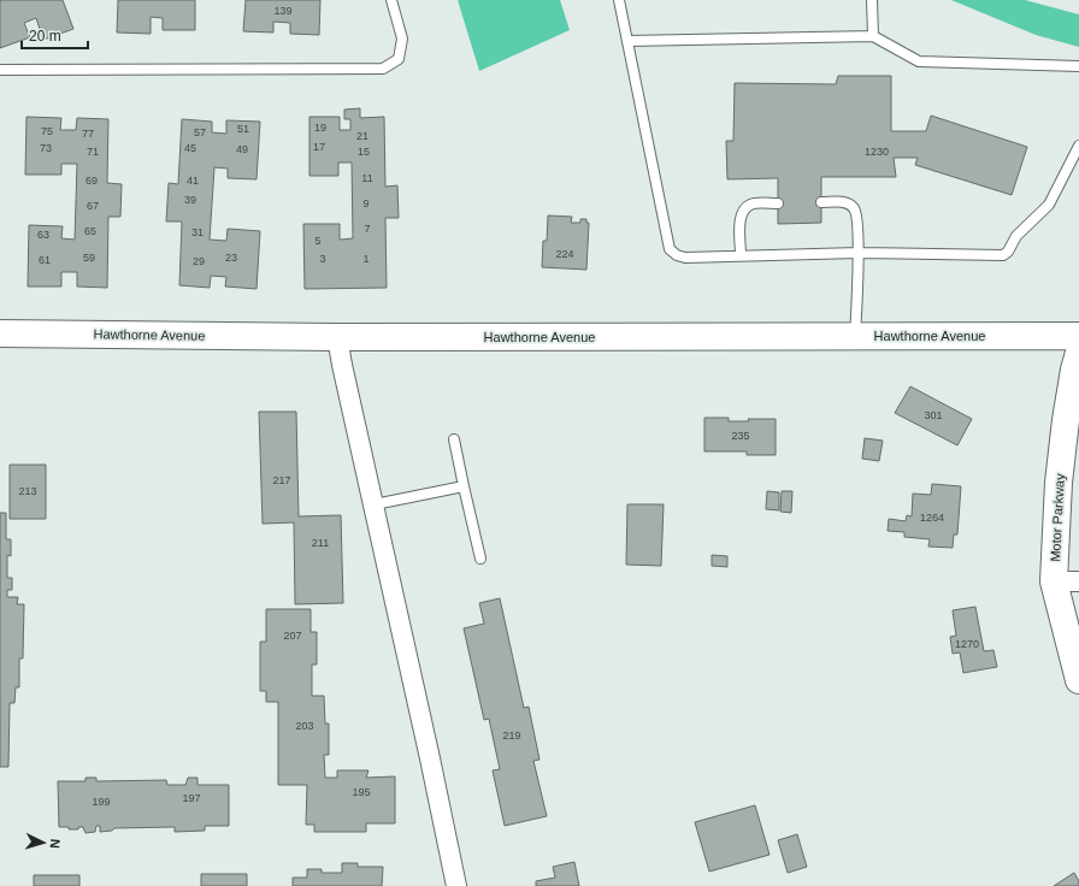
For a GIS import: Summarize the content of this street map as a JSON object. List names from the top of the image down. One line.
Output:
{"streets":{"street":["Hawthorne Avenue","Motor Parkway"]},"house_numbers":["139","19","51","75","57","77","21","17","73","45","49","71","15","1230","11","69","41","39","9","67","7","65","31","63","5","224","59","23","3","1","61","29","301","235","217","213","1264","211","207","1270","203","219","195","197","199"],"scale_bar":"20 m","north":"right"}
